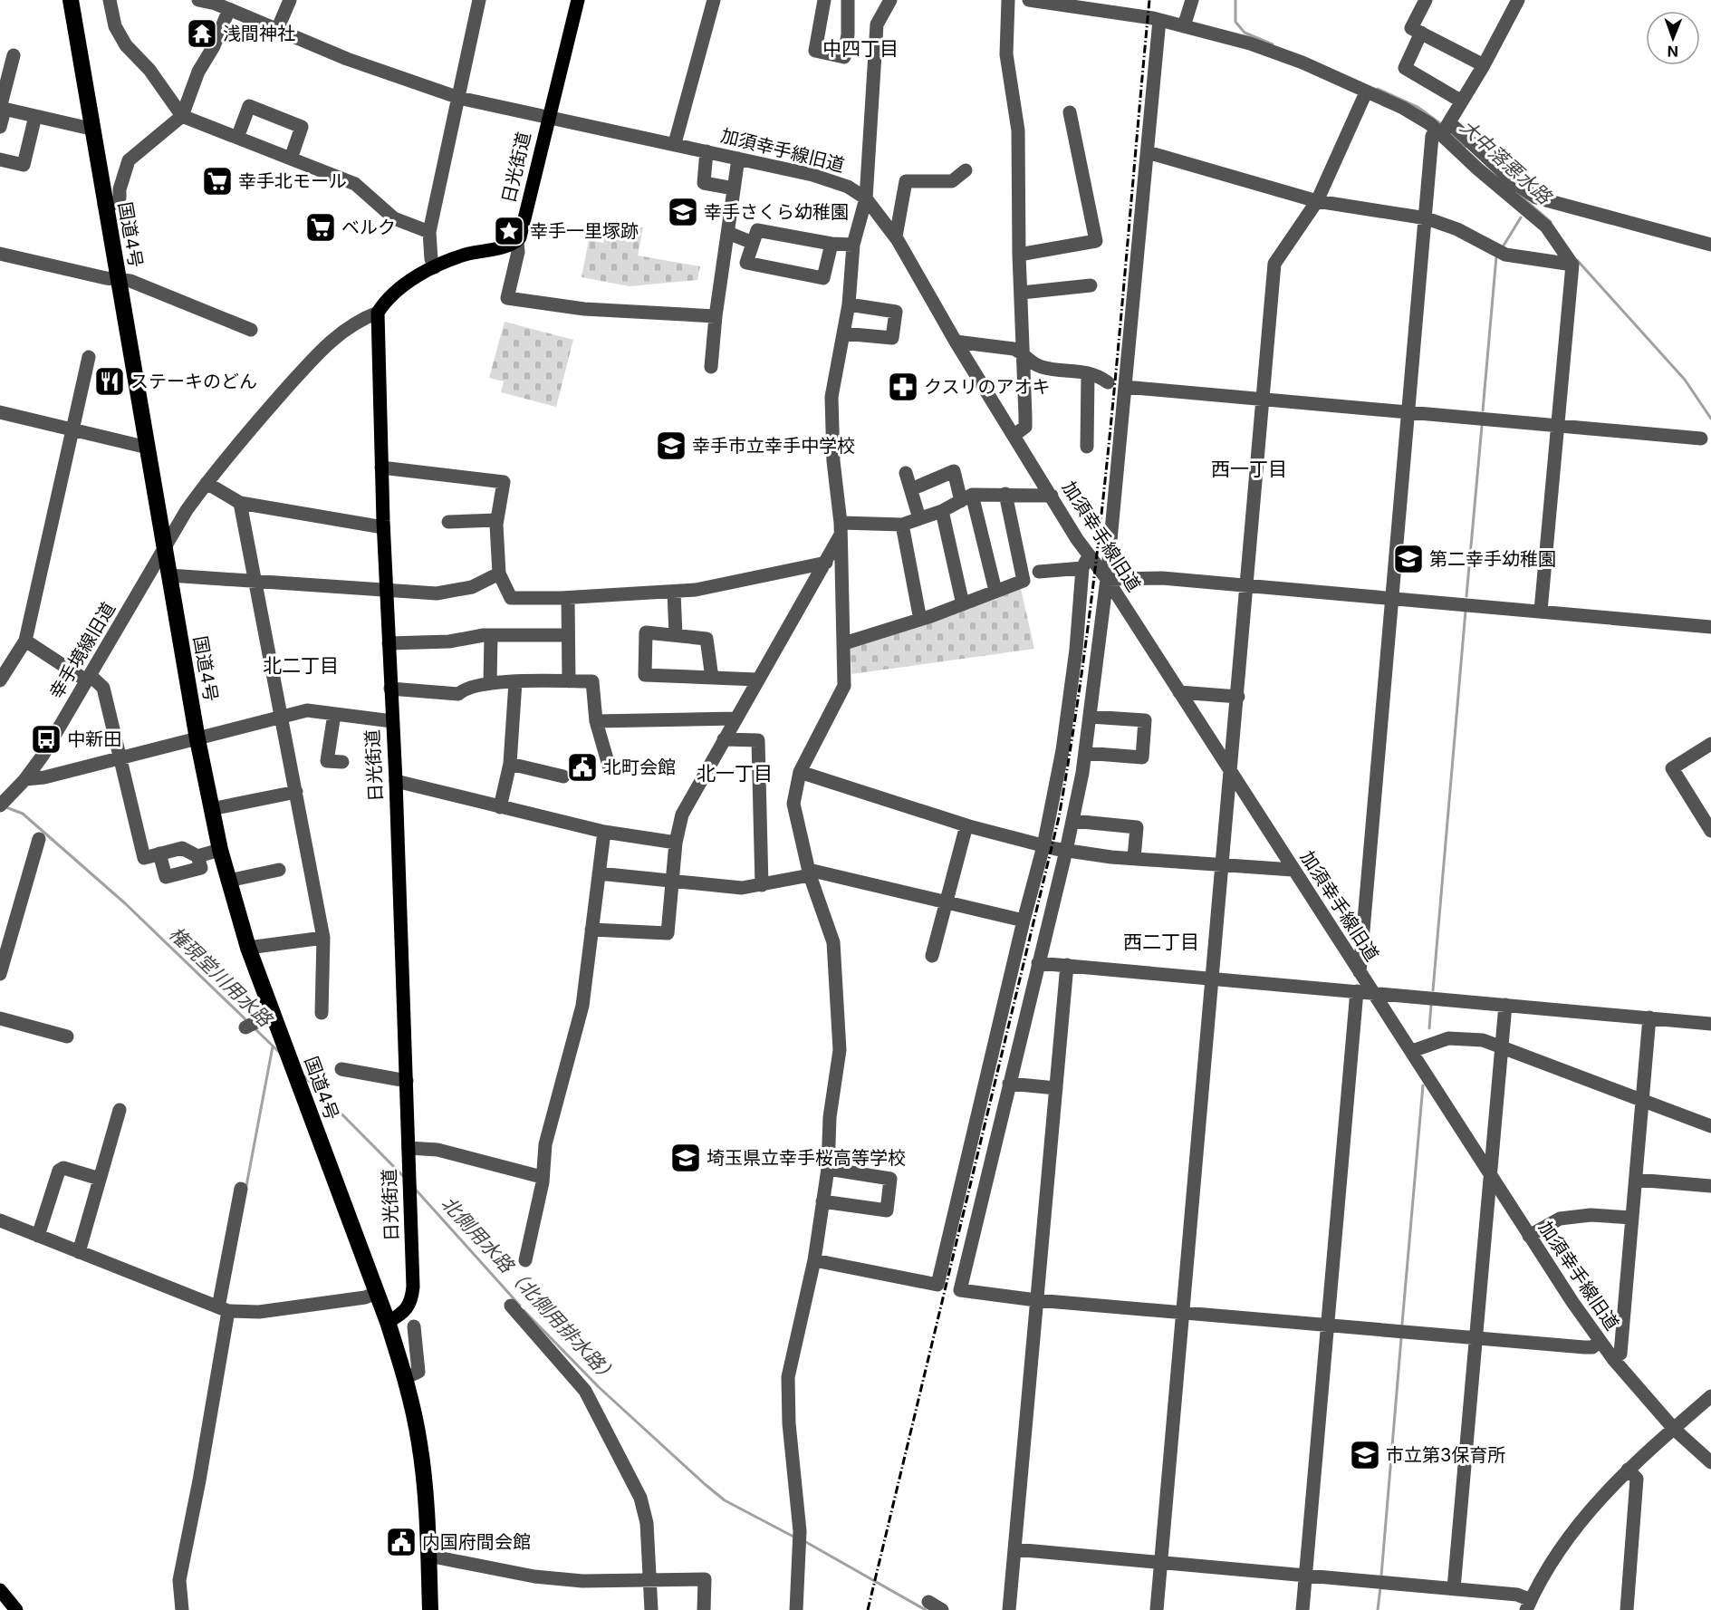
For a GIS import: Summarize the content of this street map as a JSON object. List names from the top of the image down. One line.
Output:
{"streets":{"highway":["国道4号"],"main road":["日光街道"],"street":["加須幸手線旧道","幸手境線旧道"]},"crossings":[["加須幸手線旧道","日光街道"],["日光街道","国道4号"],["日光街道","幸手境線旧道"],["国道4号","幸手境線旧道"]],"districts":["中四丁目","西一丁目","北二丁目","北一丁目","西二丁目"],"water":["大中落悪水路","権現堂川用水路","北側用水路（北側用排水路）"],"places":{"temple":["浅間神社"],"supermarket":["幸手北モール","ベルク"],"school or university":["幸手さくら幼稚園","幸手市立幸手中学校","第二幸手幼稚園","埼玉県立幸手桜高等学校","市立第3保育所"],"place":["幸手一里塚跡"],"restaurant":["ステーキのどん"],"pharmacy":["クスリのアオキ"],"bus stop":["中新田"],"public building":["北町会館","内国府間会館"]},"north":"bottom"}
